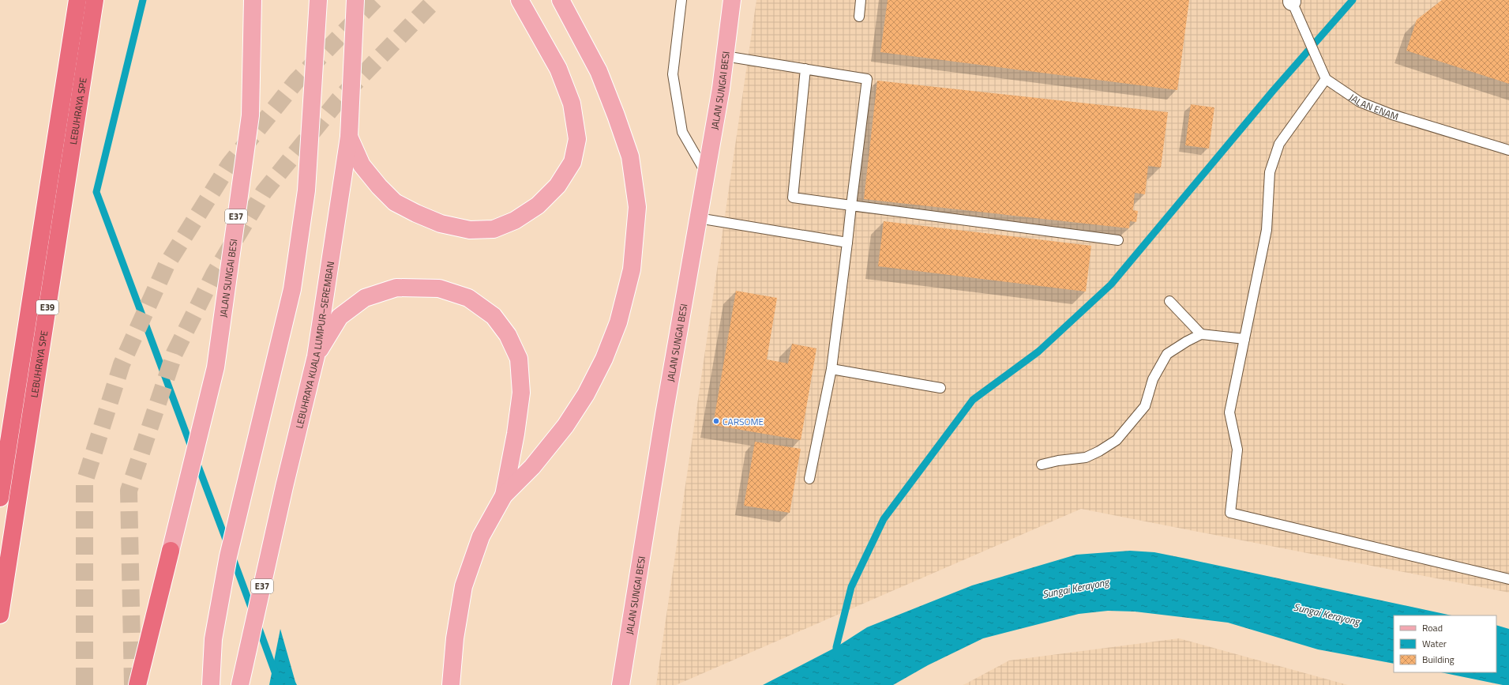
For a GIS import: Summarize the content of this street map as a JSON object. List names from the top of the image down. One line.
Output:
{"streets":{"highway":["LEBUHRAYA SPE","E37","E39"],"main road":["JALAN SUNGAI BESI","LEBUHRAYA KUALA LUMPUR–SEREMBAN"],"lane":["JALAN ENAM"]},"crossings":[["JALAN SUNGAI BESI","E37"]],"water":["Sungai Kerayong"],"places":["CARSOME"],"legend":["Road","Water","Building"]}
